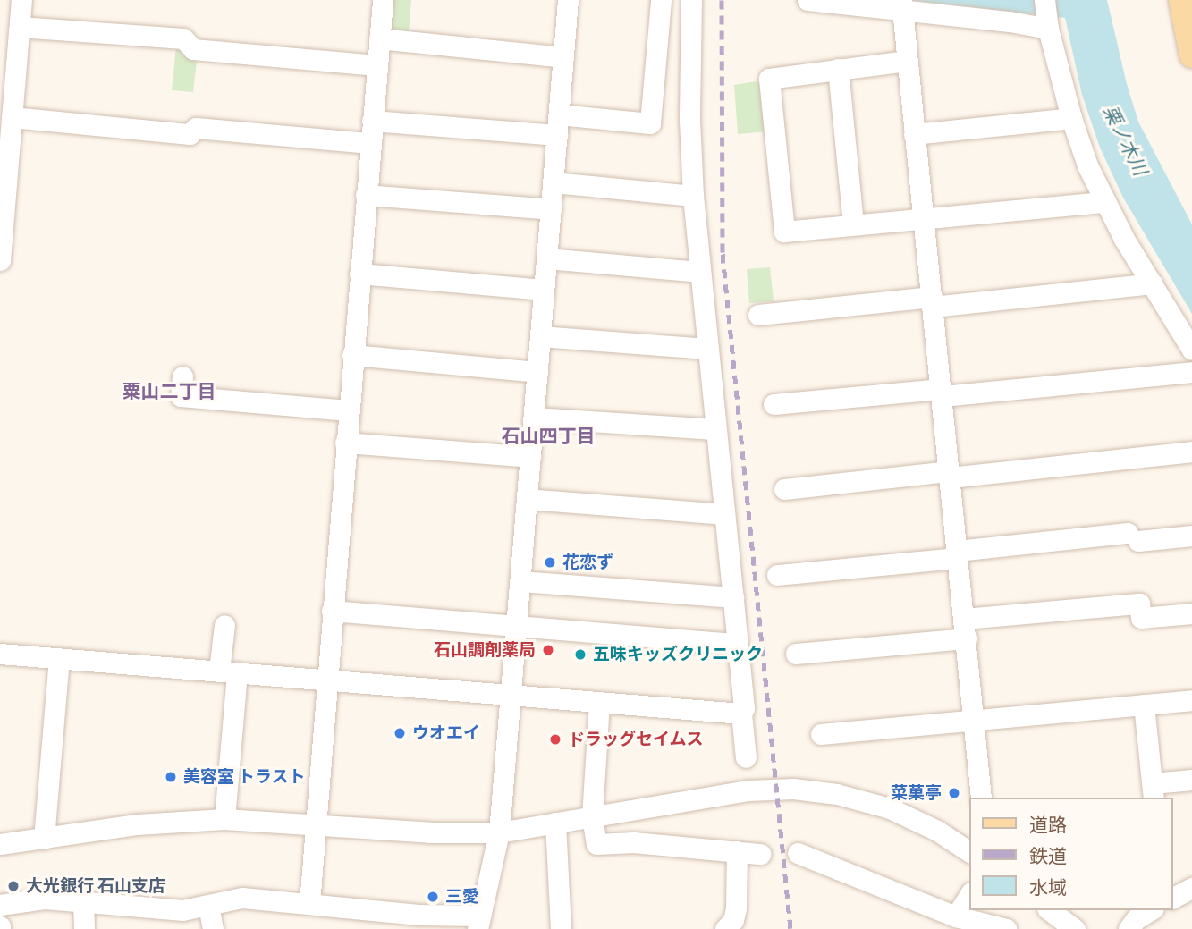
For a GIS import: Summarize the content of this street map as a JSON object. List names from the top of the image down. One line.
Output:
{"districts":["粟山二丁目","石山四丁目"],"water":["栗ノ木川"],"places":["花恋ず","石山調剤薬局","五味キッズクリニック","ウオエイ","ドラッグセイムス","美容室 トラスト","菜菓亭","大光銀行 石山支店","三愛"],"legend":["道路","鉄道","水域"]}
